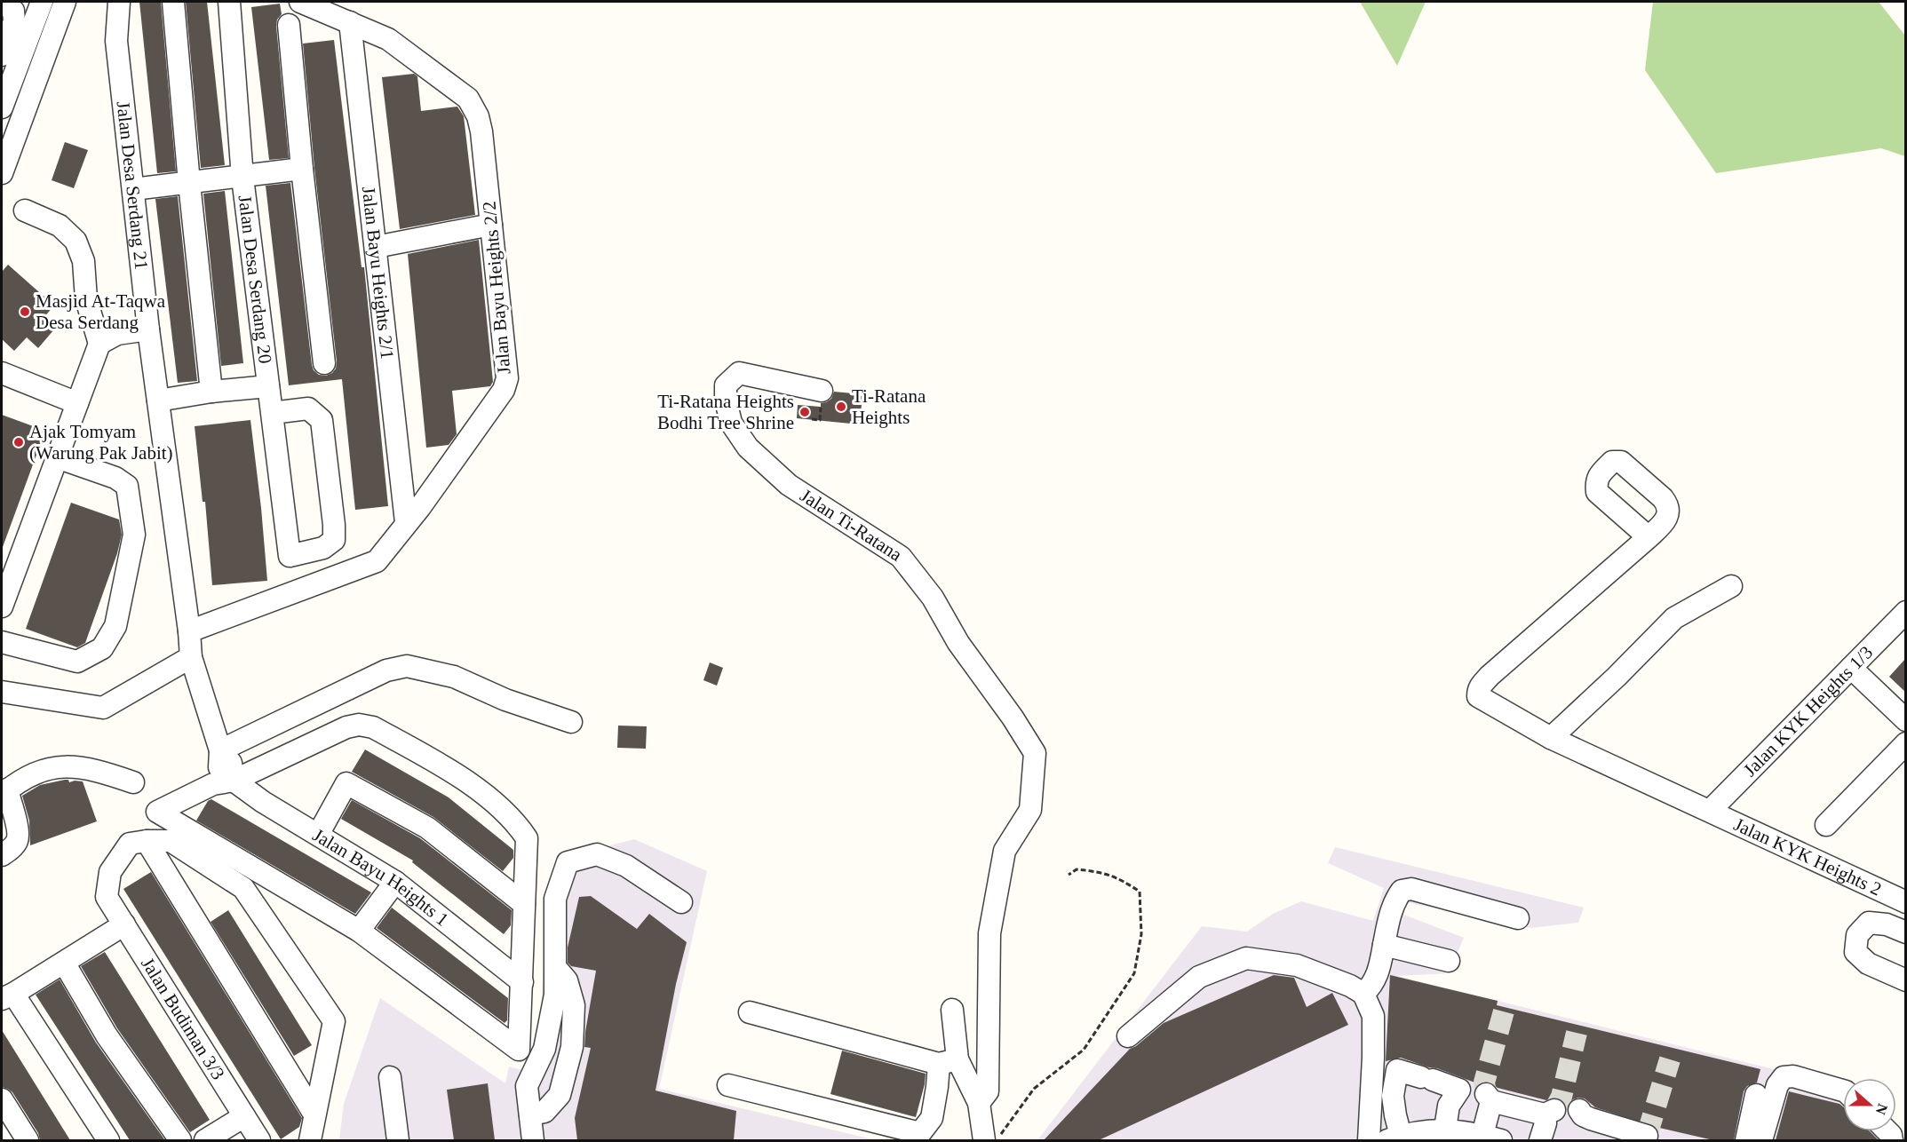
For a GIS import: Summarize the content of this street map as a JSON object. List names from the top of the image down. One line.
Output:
{"streets":{"street":["Jalan Desa Serdang 21","Jalan Bayu Heights 2/1","Jalan Desa Serdang 20","Jalan Bayu Heights 2/2","Jalan Ti-Ratana","Jalan KYK Heights 1/3","Jalan KYK Heights 2","Jalan Bayu Heights 1","Jalan Budiman 3/3"]},"crossings":[["Jalan Desa Serdang 21","Jalan Bayu Heights 2/2"],["Jalan Desa Serdang 21","Jalan Bayu Heights 1"],["Jalan Bayu Heights 2/1","Jalan Bayu Heights 2/2"],["Jalan KYK Heights 1/3","Jalan KYK Heights 2"]],"places":["Masjid At-Taqwa Desa Serdang","Ti-Ratana Heights","Ti-Ratana Heights Bodhi Tree Shrine","Ajak Tomyam (Warung Pak Jabit)"],"north":"right"}
